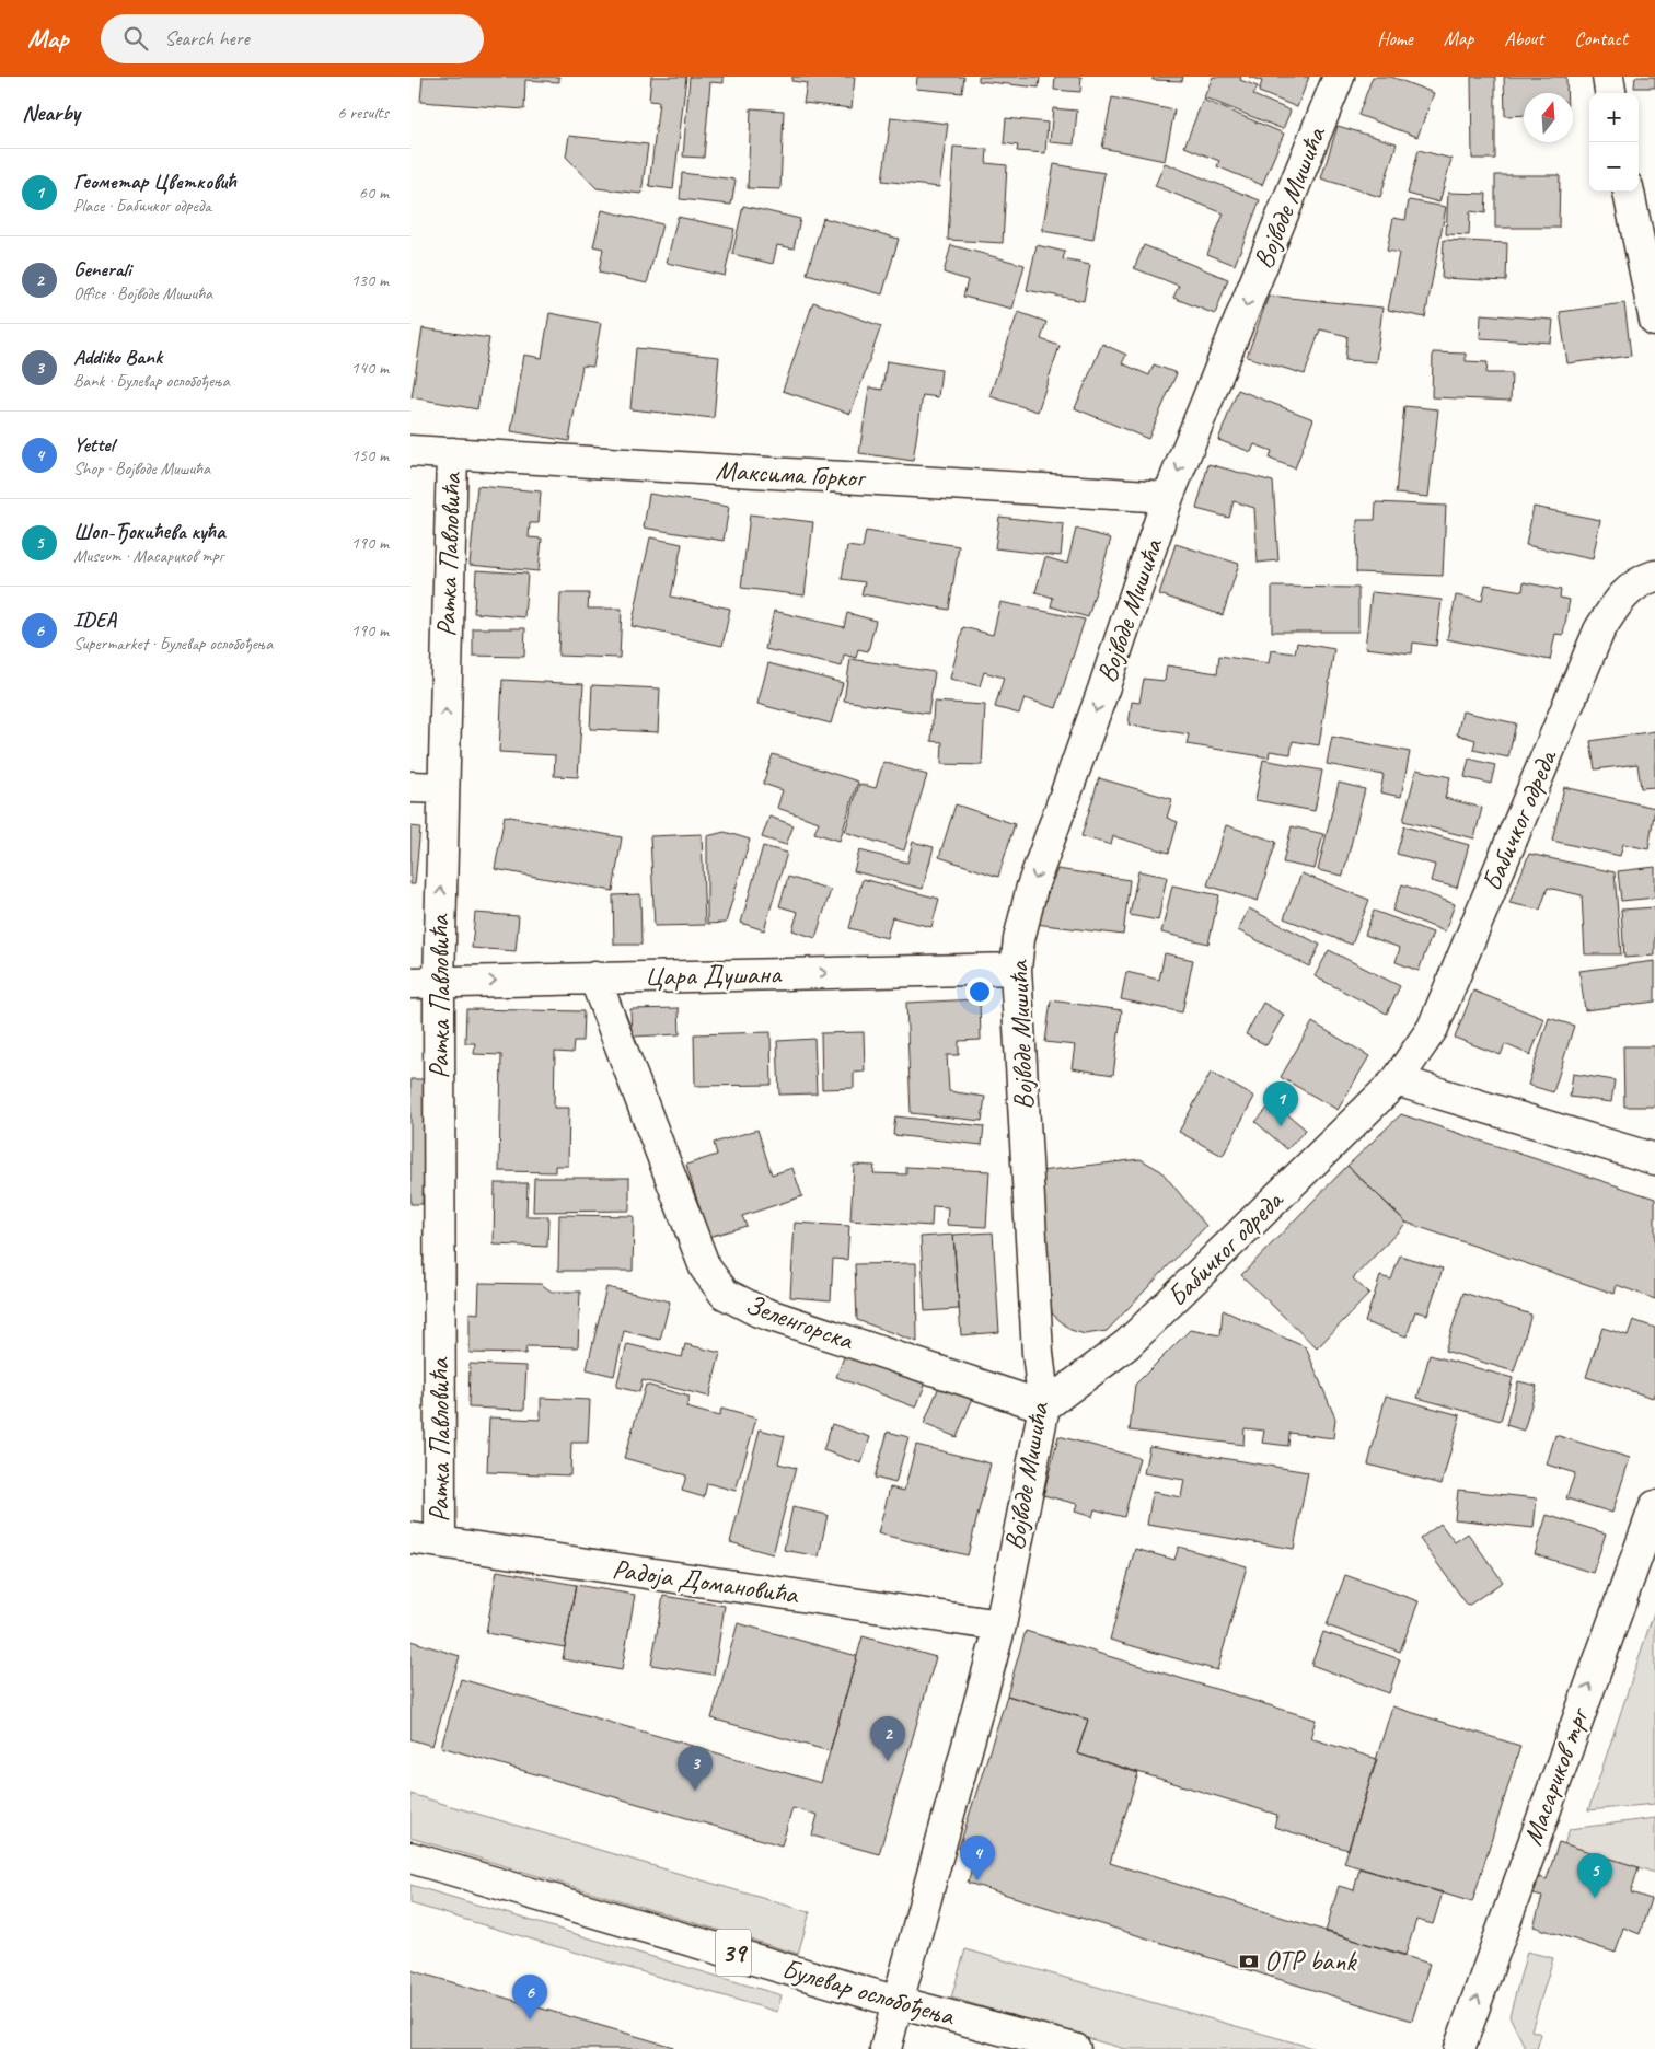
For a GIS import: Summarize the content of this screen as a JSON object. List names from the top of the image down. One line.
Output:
{"streets":{"street":["Војводе Мишића","Максима Горког","Ратка Павловића","Бабичког одреда","Цара Душана","Зеленгорска","Радоја Домановића","Масариков трг","39","Булевар ослобођења"]},"crossings":[["Војводе Мишића","Максима Горког"],["Војводе Мишића","Бабичког одреда"],["Војводе Мишића","Цара Душана"],["Војводе Мишића","Зеленгорска"],["Војводе Мишића","Радоја Домановића"],["Војводе Мишића","Булевар ослобођења"],["Максима Горког","Ратка Павловића"],["Ратка Павловића","Цара Душана"],["Ратка Павловића","Радоја Домановића"],["Бабичког одреда","Зеленгорска"],["Цара Душана","Зеленгорска"]],"one_way":["Војводе Мишића","Ратка Павловића","Цара Душана","Масариков трг"],"places":{"bank":["OTP bank"]},"north":"top","page":{"header":"Map","search":"Search here","nav":["Home","Map","About","Contact"],"heading":["Nearby","6 results"],"map_buttons":["+","−"],"list":[{"mark":"1","name":"Геометар Цветковић","note":"Place · Бабичког одреда","value":"60 m"},{"mark":"2","name":"Generali","note":"Office · Војводе Мишића","value":"130 m"},{"mark":"3","name":"Addiko Bank","note":"Bank · Булевар ослобођења","value":"140 m"},{"mark":"4","name":"Yettel","note":"Shop · Војводе Мишића","value":"150 m"},{"mark":"5","name":"Шоп-Ђокићева кућа","note":"Museum · Масариков трг","value":"190 m"},{"mark":"6","name":"IDEA","note":"Supermarket · Булевар ослобођења","value":"190 m"}],"pins":["1","2","3","4","5","6"]}}
